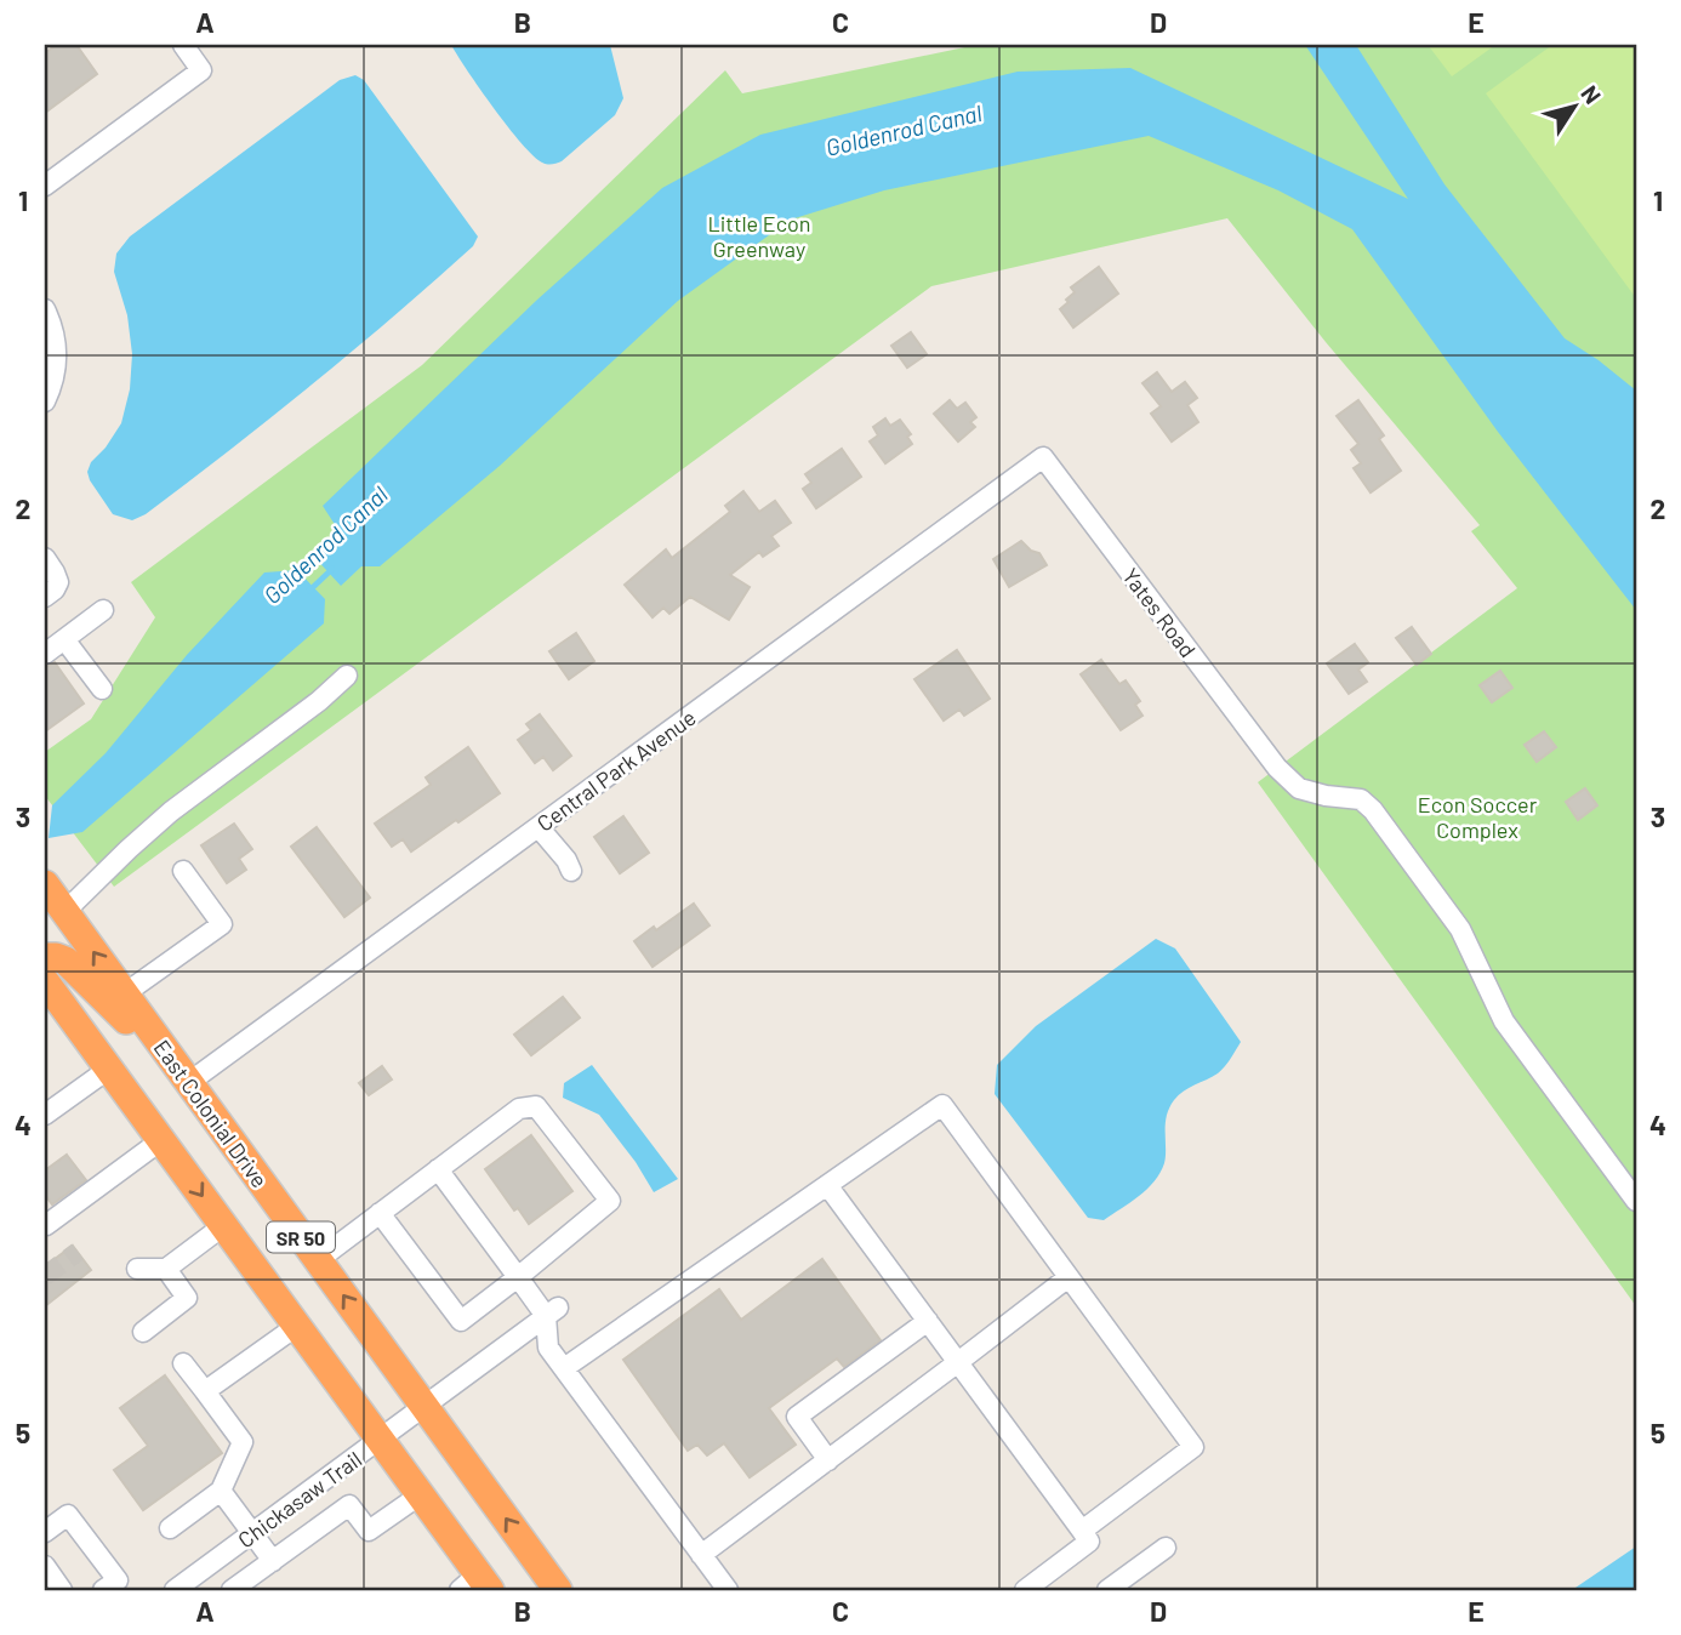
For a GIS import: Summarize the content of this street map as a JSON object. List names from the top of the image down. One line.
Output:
{"streets":{"highway":["East Colonial Drive","SR 50"],"street":["Yates Road","Central Park Avenue","Chickasaw Trail"]},"crossings":[["Yates Road","Central Park Avenue"],["Central Park Avenue","East Colonial Drive"],["East Colonial Drive","Chickasaw Trail"],["SR 50","Chickasaw Trail"]],"water":["Goldenrod Canal"],"parks":["Little Econ Greenway","Econ Soccer Complex"],"north":"top right","grid":{"columns":["A","B","C","D","E"],"rows":["1","2","3","4","5"]}}
